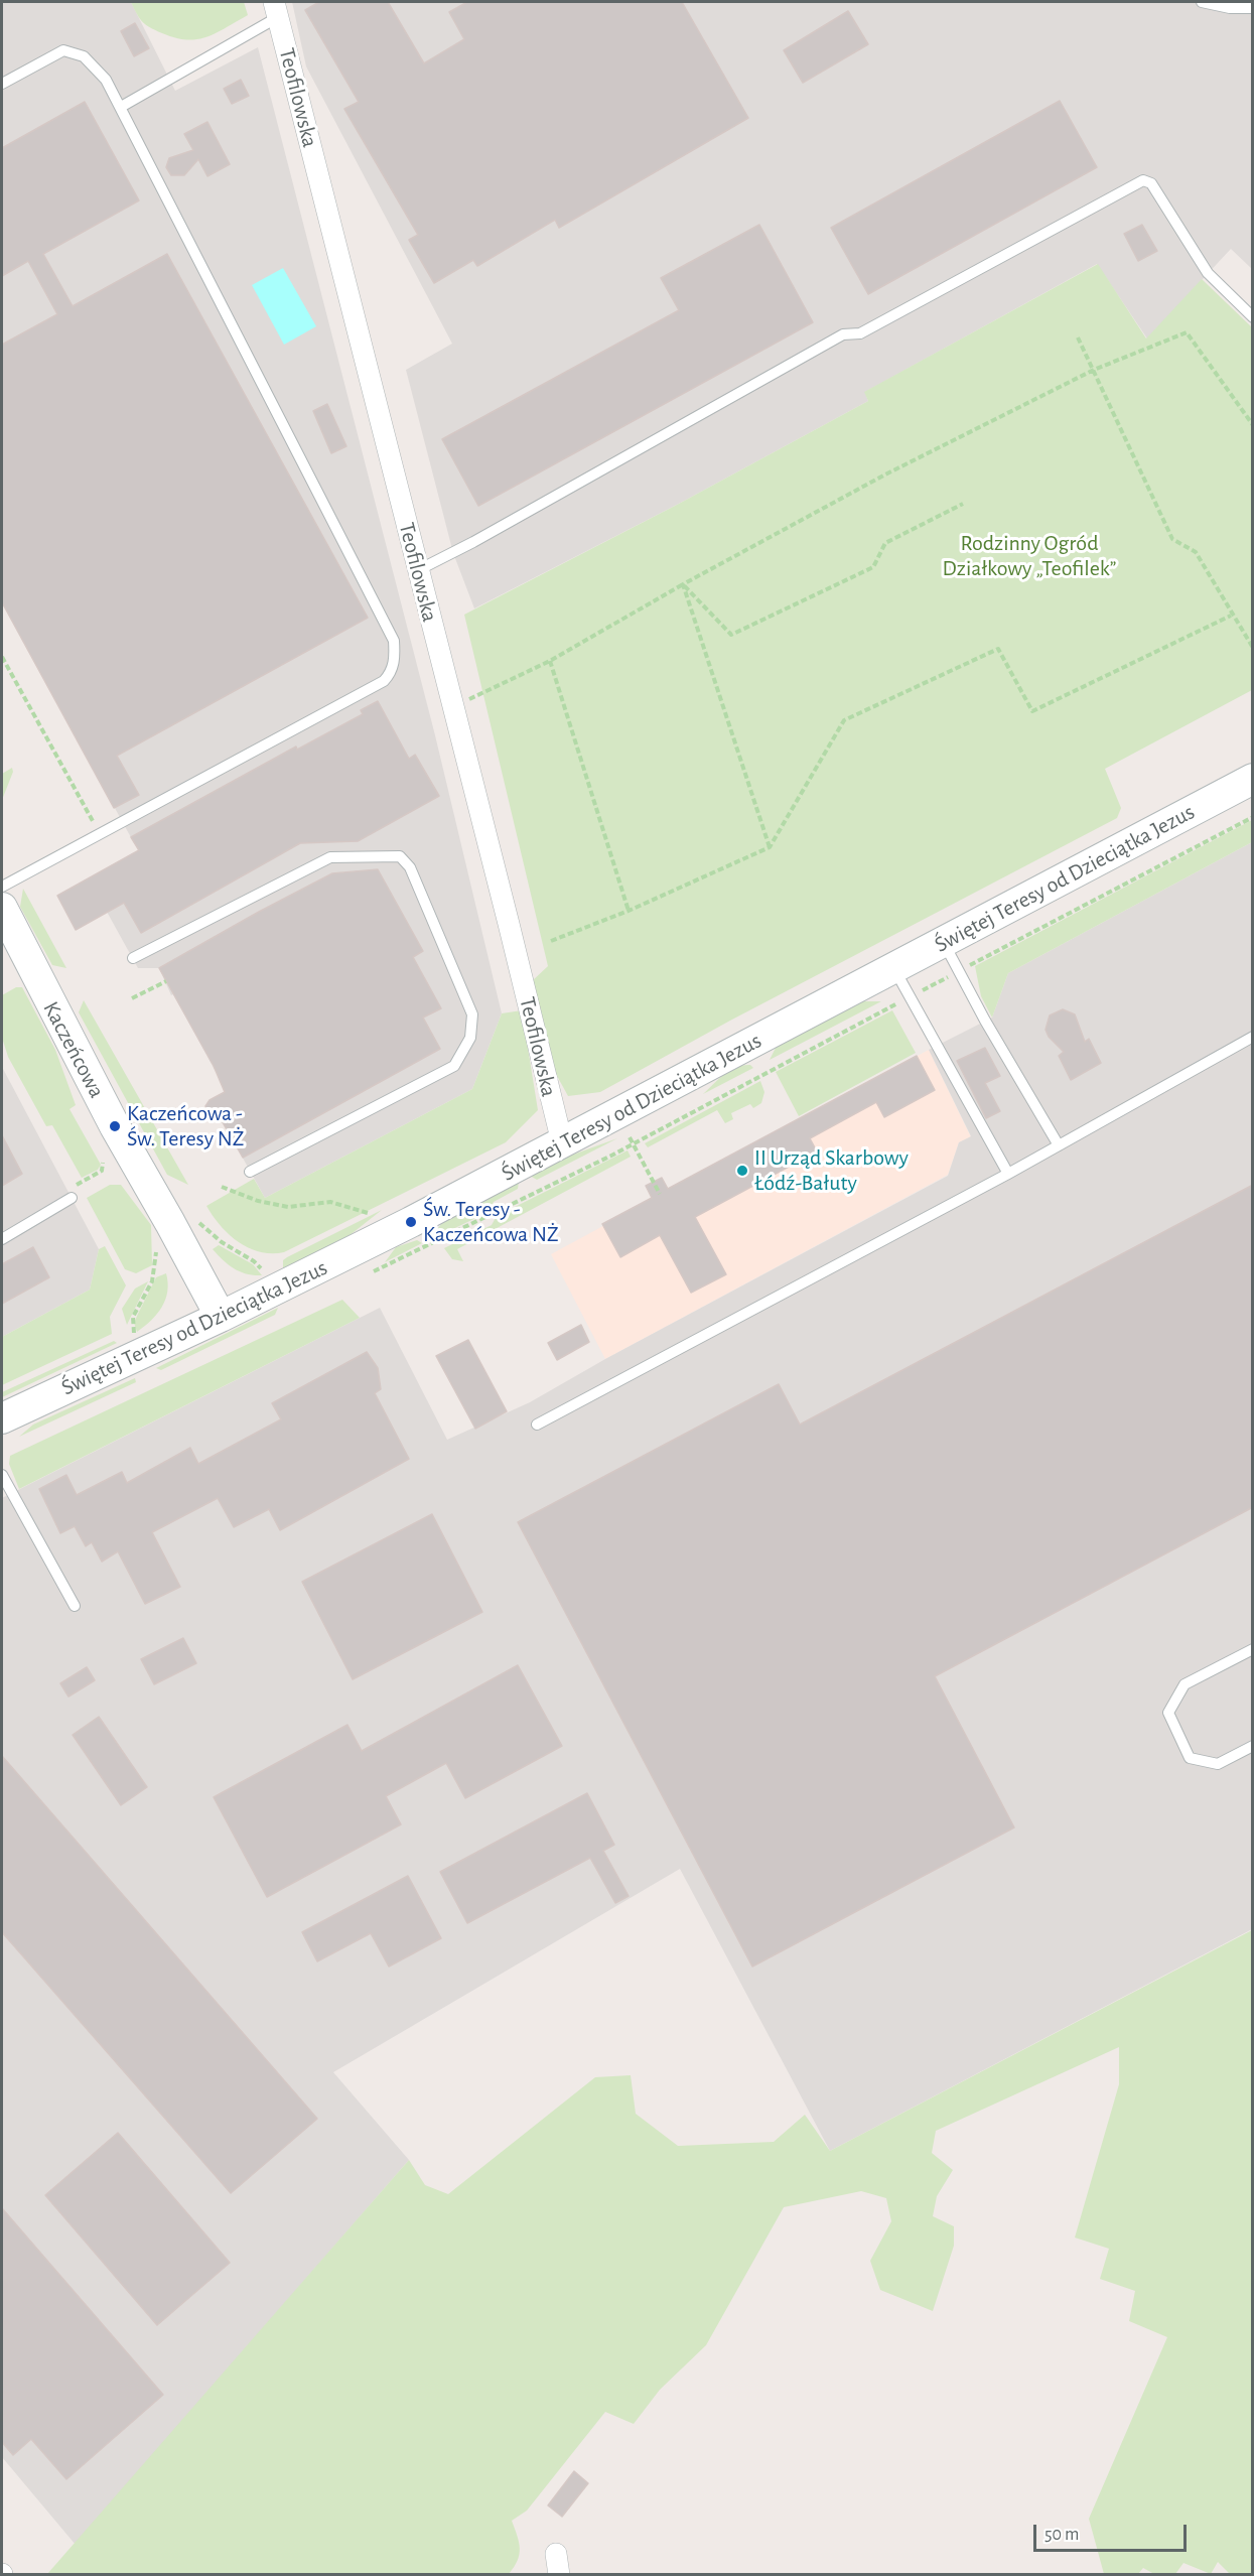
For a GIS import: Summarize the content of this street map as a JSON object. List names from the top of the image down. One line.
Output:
{"streets":{"street":["Teofilowska","Świętej Teresy od Dzieciątka Jezus","Kaczeńcowa"]},"crossings":[["Teofilowska","Świętej Teresy od Dzieciątka Jezus"],["Świętej Teresy od Dzieciątka Jezus","Kaczeńcowa"]],"parks":["Rodzinny Ogród Działkowy „Teofilek”"],"places":["Kaczeńcowa - Św. Teresy NŻ","II Urząd Skarbowy Łódź-Bałuty","Św. Teresy - Kaczeńcowa NŻ"],"scale_bar":"50 m"}
